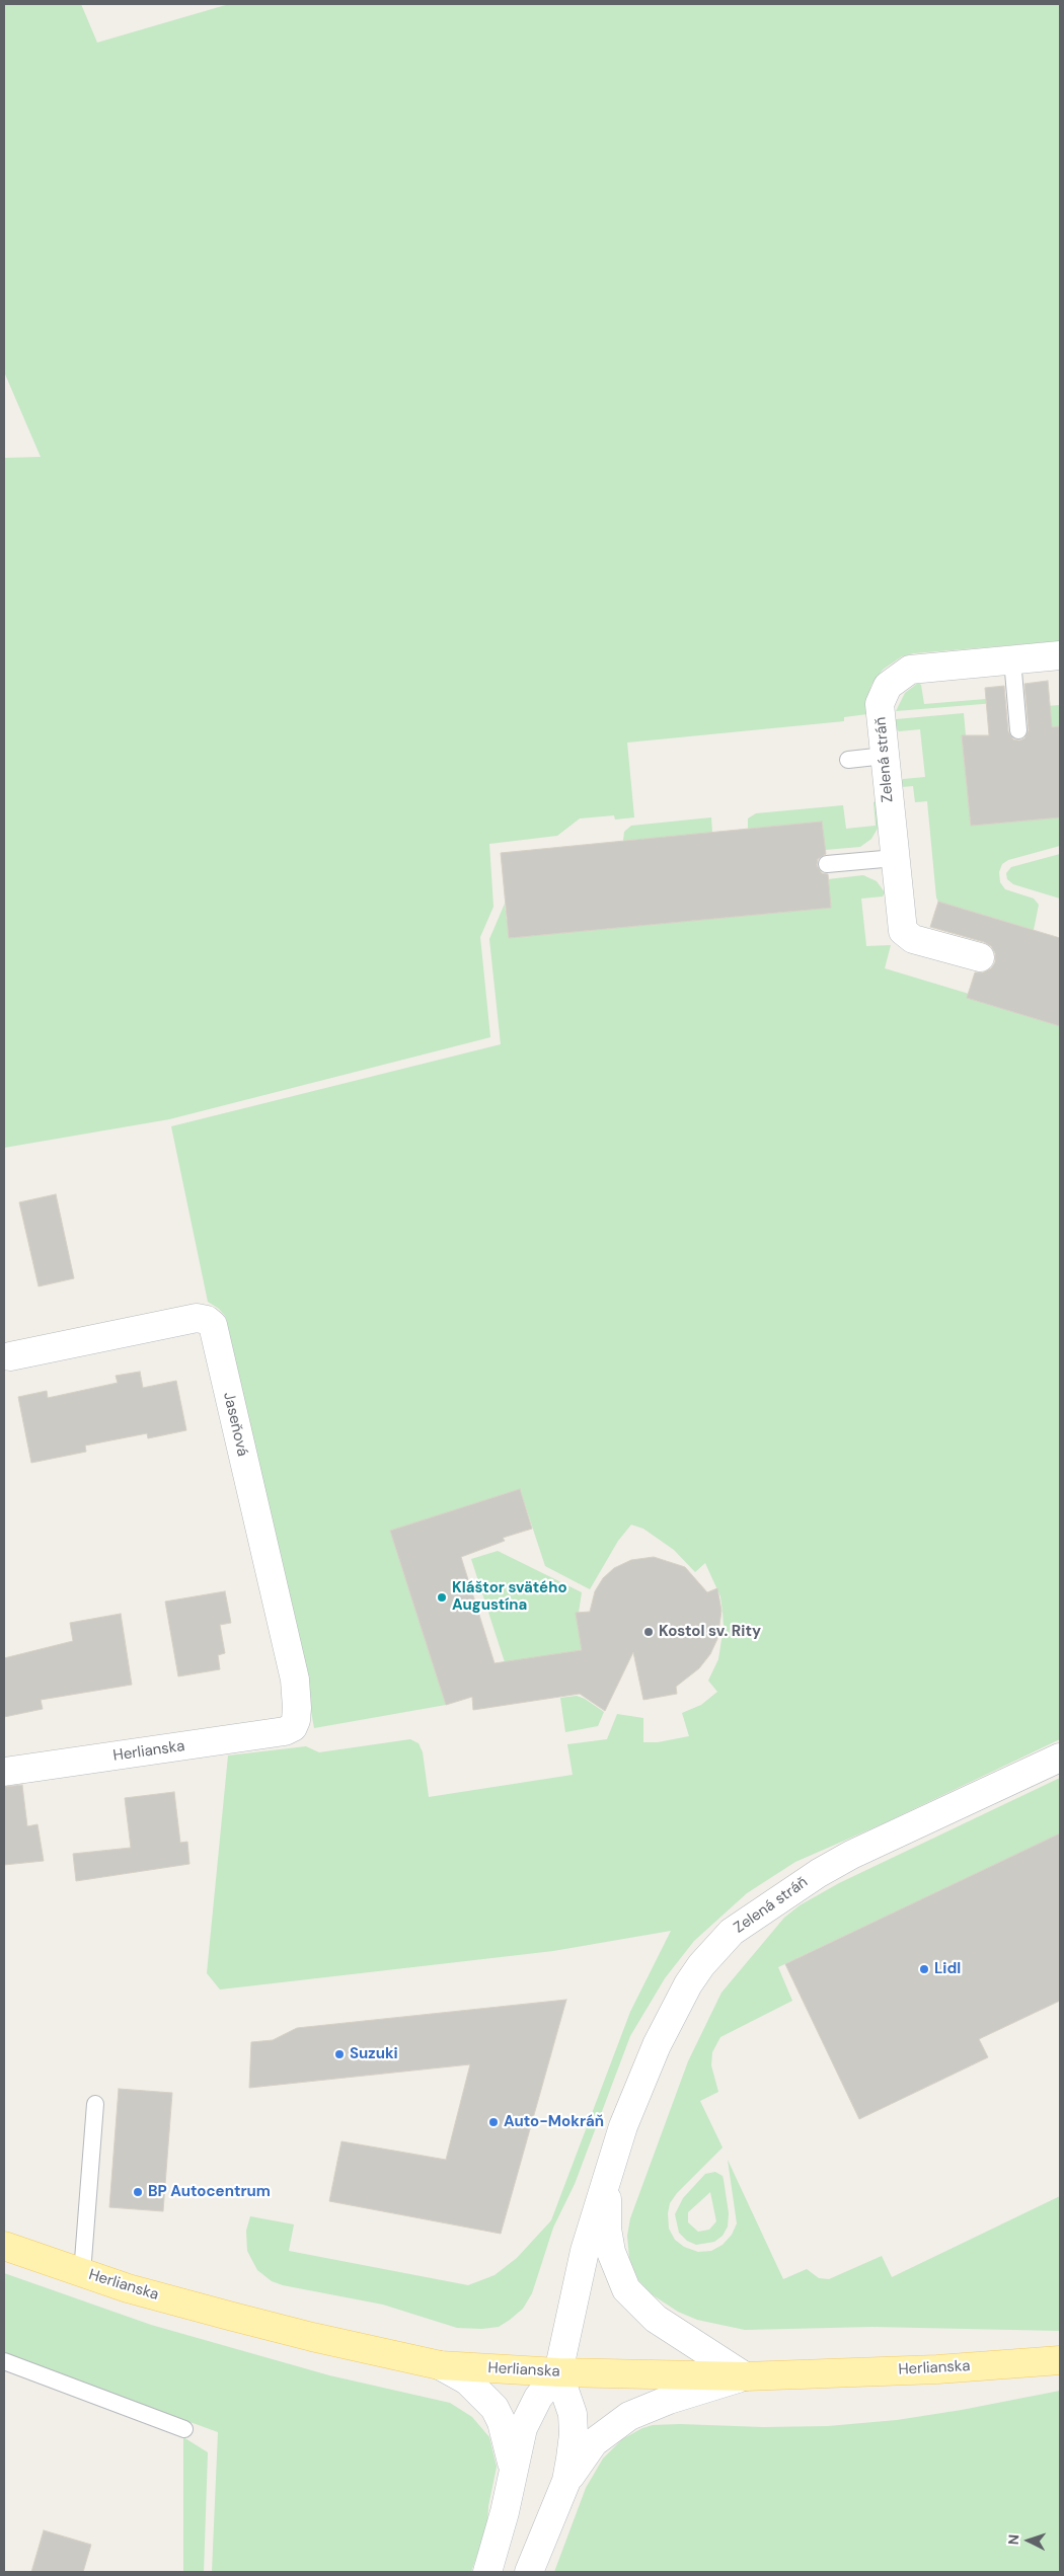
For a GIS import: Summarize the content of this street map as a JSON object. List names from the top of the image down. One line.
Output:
{"streets":{"main road":["Herlianska"],"street":["Zelená stráň","Jaseňová"]},"crossings":[["Zelená stráň","Herlianska"],["Jaseňová","Herlianska"]],"places":["Kláštor svätého Augustína","Kostol sv. Rity","Lidl","Suzuki","Auto-Mokráň","BP Autocentrum"],"north":"left"}
